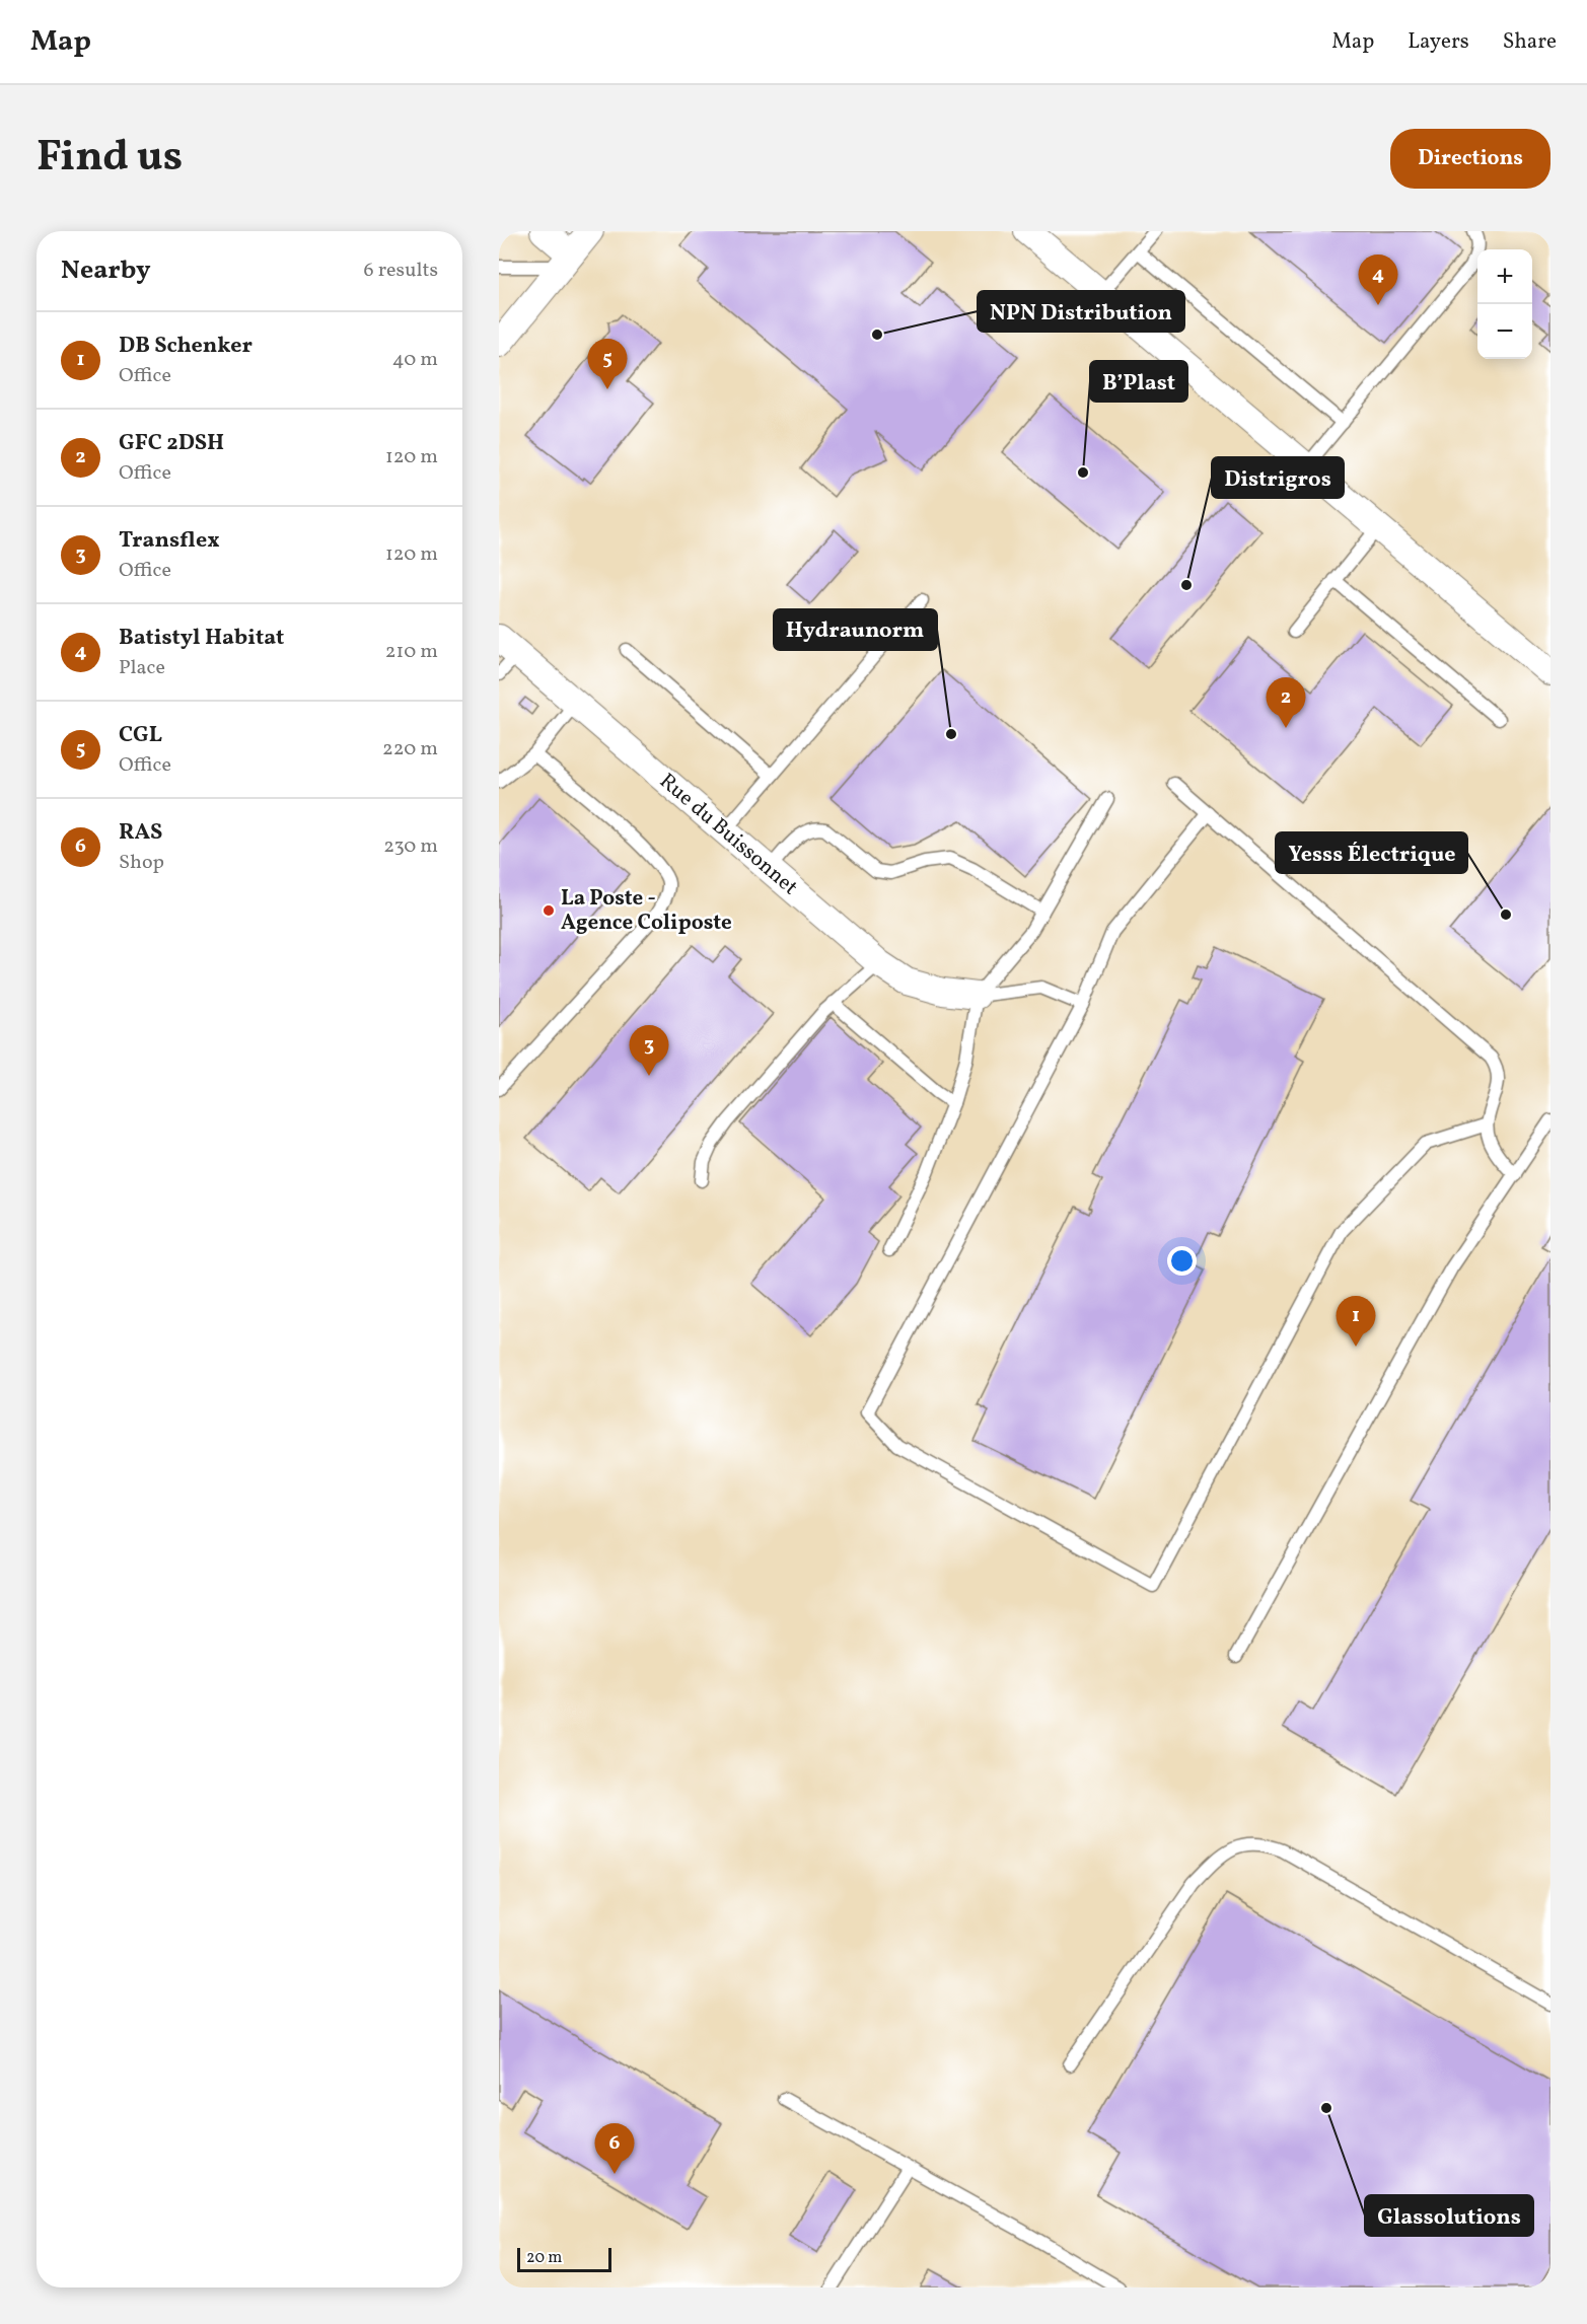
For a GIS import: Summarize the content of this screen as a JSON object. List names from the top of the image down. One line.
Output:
{"streets":{"street":["Rue du Buissonnet"]},"places":["NPN Distribution","B’Plast","Distrigros","Hydraunorm","La Poste - Agence Coliposte","Yesss Électrique","Glassolutions"],"scale_bar":"20 m","page":{"header":"Map","nav":["Map","Layers","Share"],"title":"Find us","buttons":"Directions","heading":["Nearby","6 results"],"map_buttons":["+","−"],"pins":["4","5","2","3","1","6"],"list":[{"mark":"1","name":"DB Schenker","note":"Office","value":"40 m"},{"mark":"2","name":"GFC 2DSH","note":"Office","value":"120 m"},{"mark":"3","name":"Transflex","note":"Office","value":"120 m"},{"mark":"4","name":"Batistyl Habitat","note":"Place","value":"210 m"},{"mark":"5","name":"CGL","note":"Office","value":"220 m"},{"mark":"6","name":"RAS","note":"Shop","value":"230 m"}],"scale":"20 m"}}
